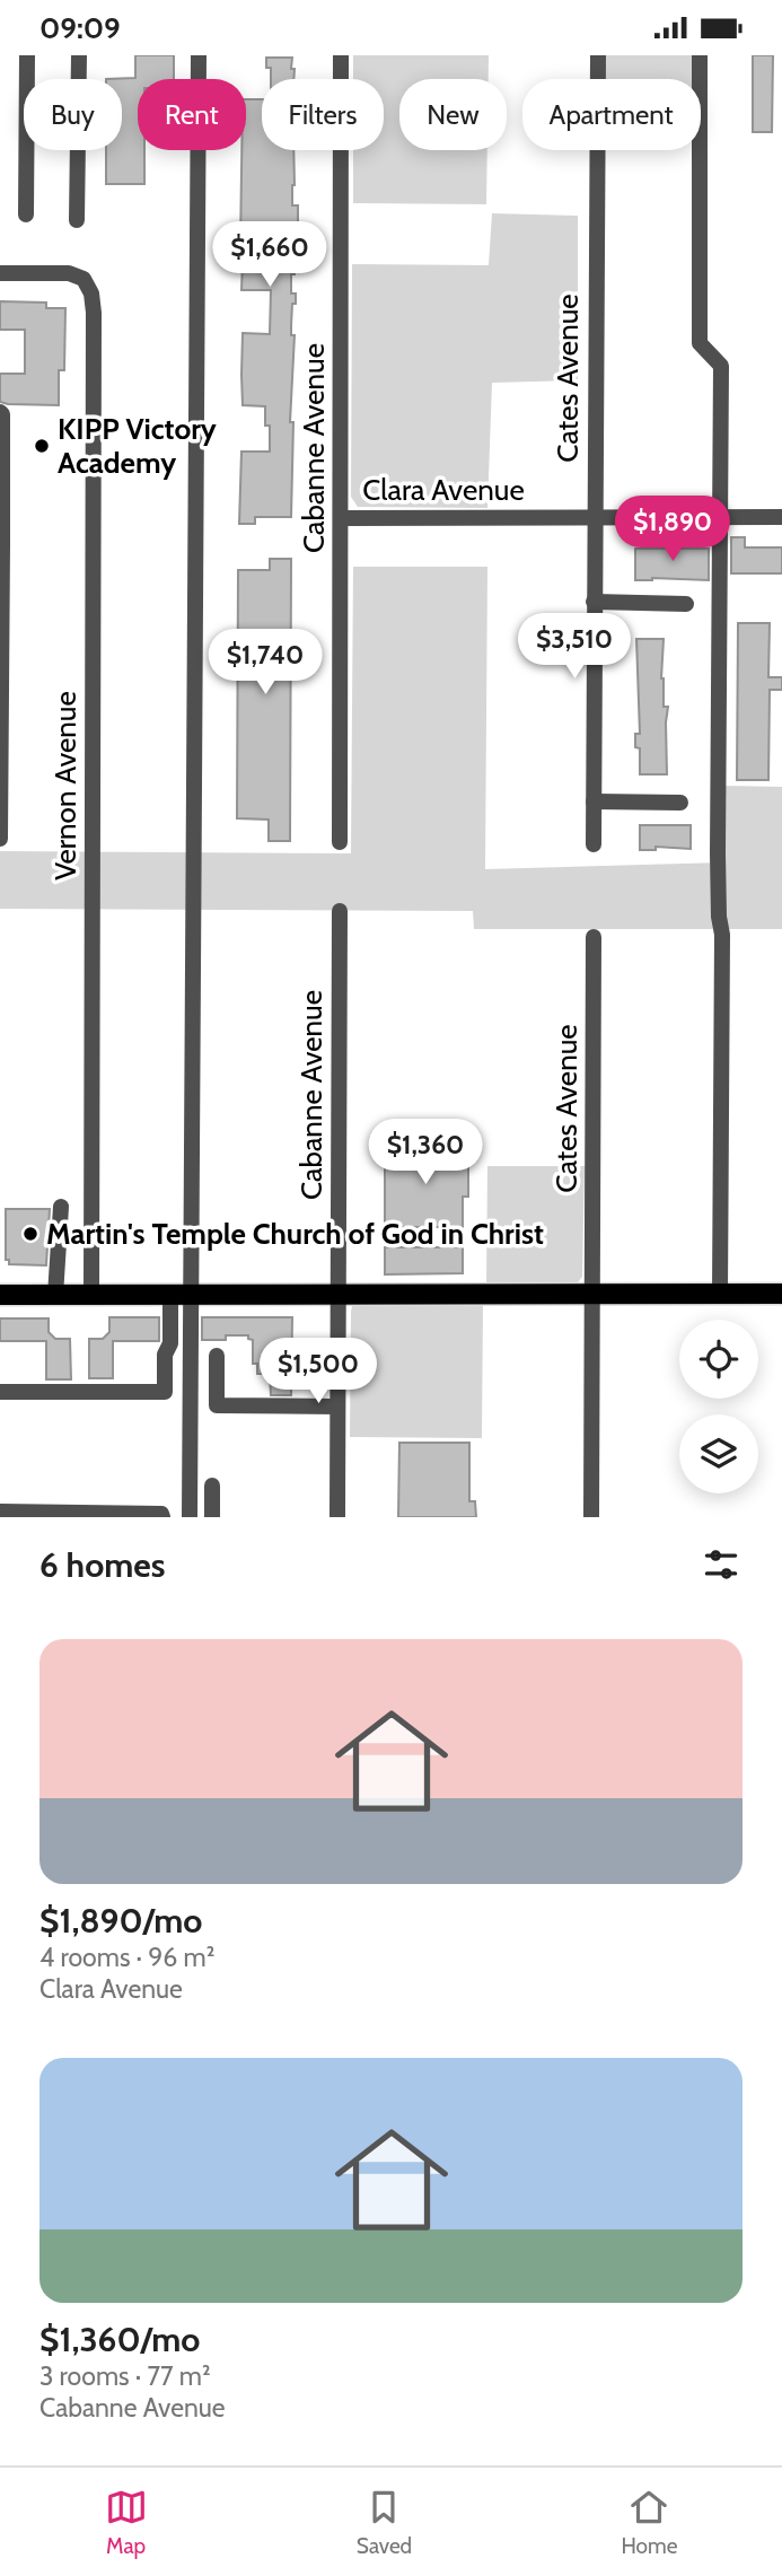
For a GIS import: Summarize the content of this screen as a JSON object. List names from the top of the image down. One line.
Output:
{"streets":{"street":["Cates Avenue","Cabanne Avenue","Clara Avenue","Vernon Avenue"]},"crossings":[["Cates Avenue","Clara Avenue"],["Cabanne Avenue","Clara Avenue"]],"places":["KIPP Victory Academy","Martin's Temple Church of God in Christ"],"page":{"status":"09:09","chip":["Buy","Rent","Filters","New","Apartment"],"price":["$1,660","$1,890","$3,510","$1,740","$1,360","$1,500"],"heading":"6 homes","list":[{"name":"$1,890/mo","note":"4 rooms · 96 m² · Clara Avenue"},{"name":"$1,360/mo","note":"3 rooms · 77 m² · Cabanne Avenue"}],"tabs":["Map","Saved","Home"]}}
